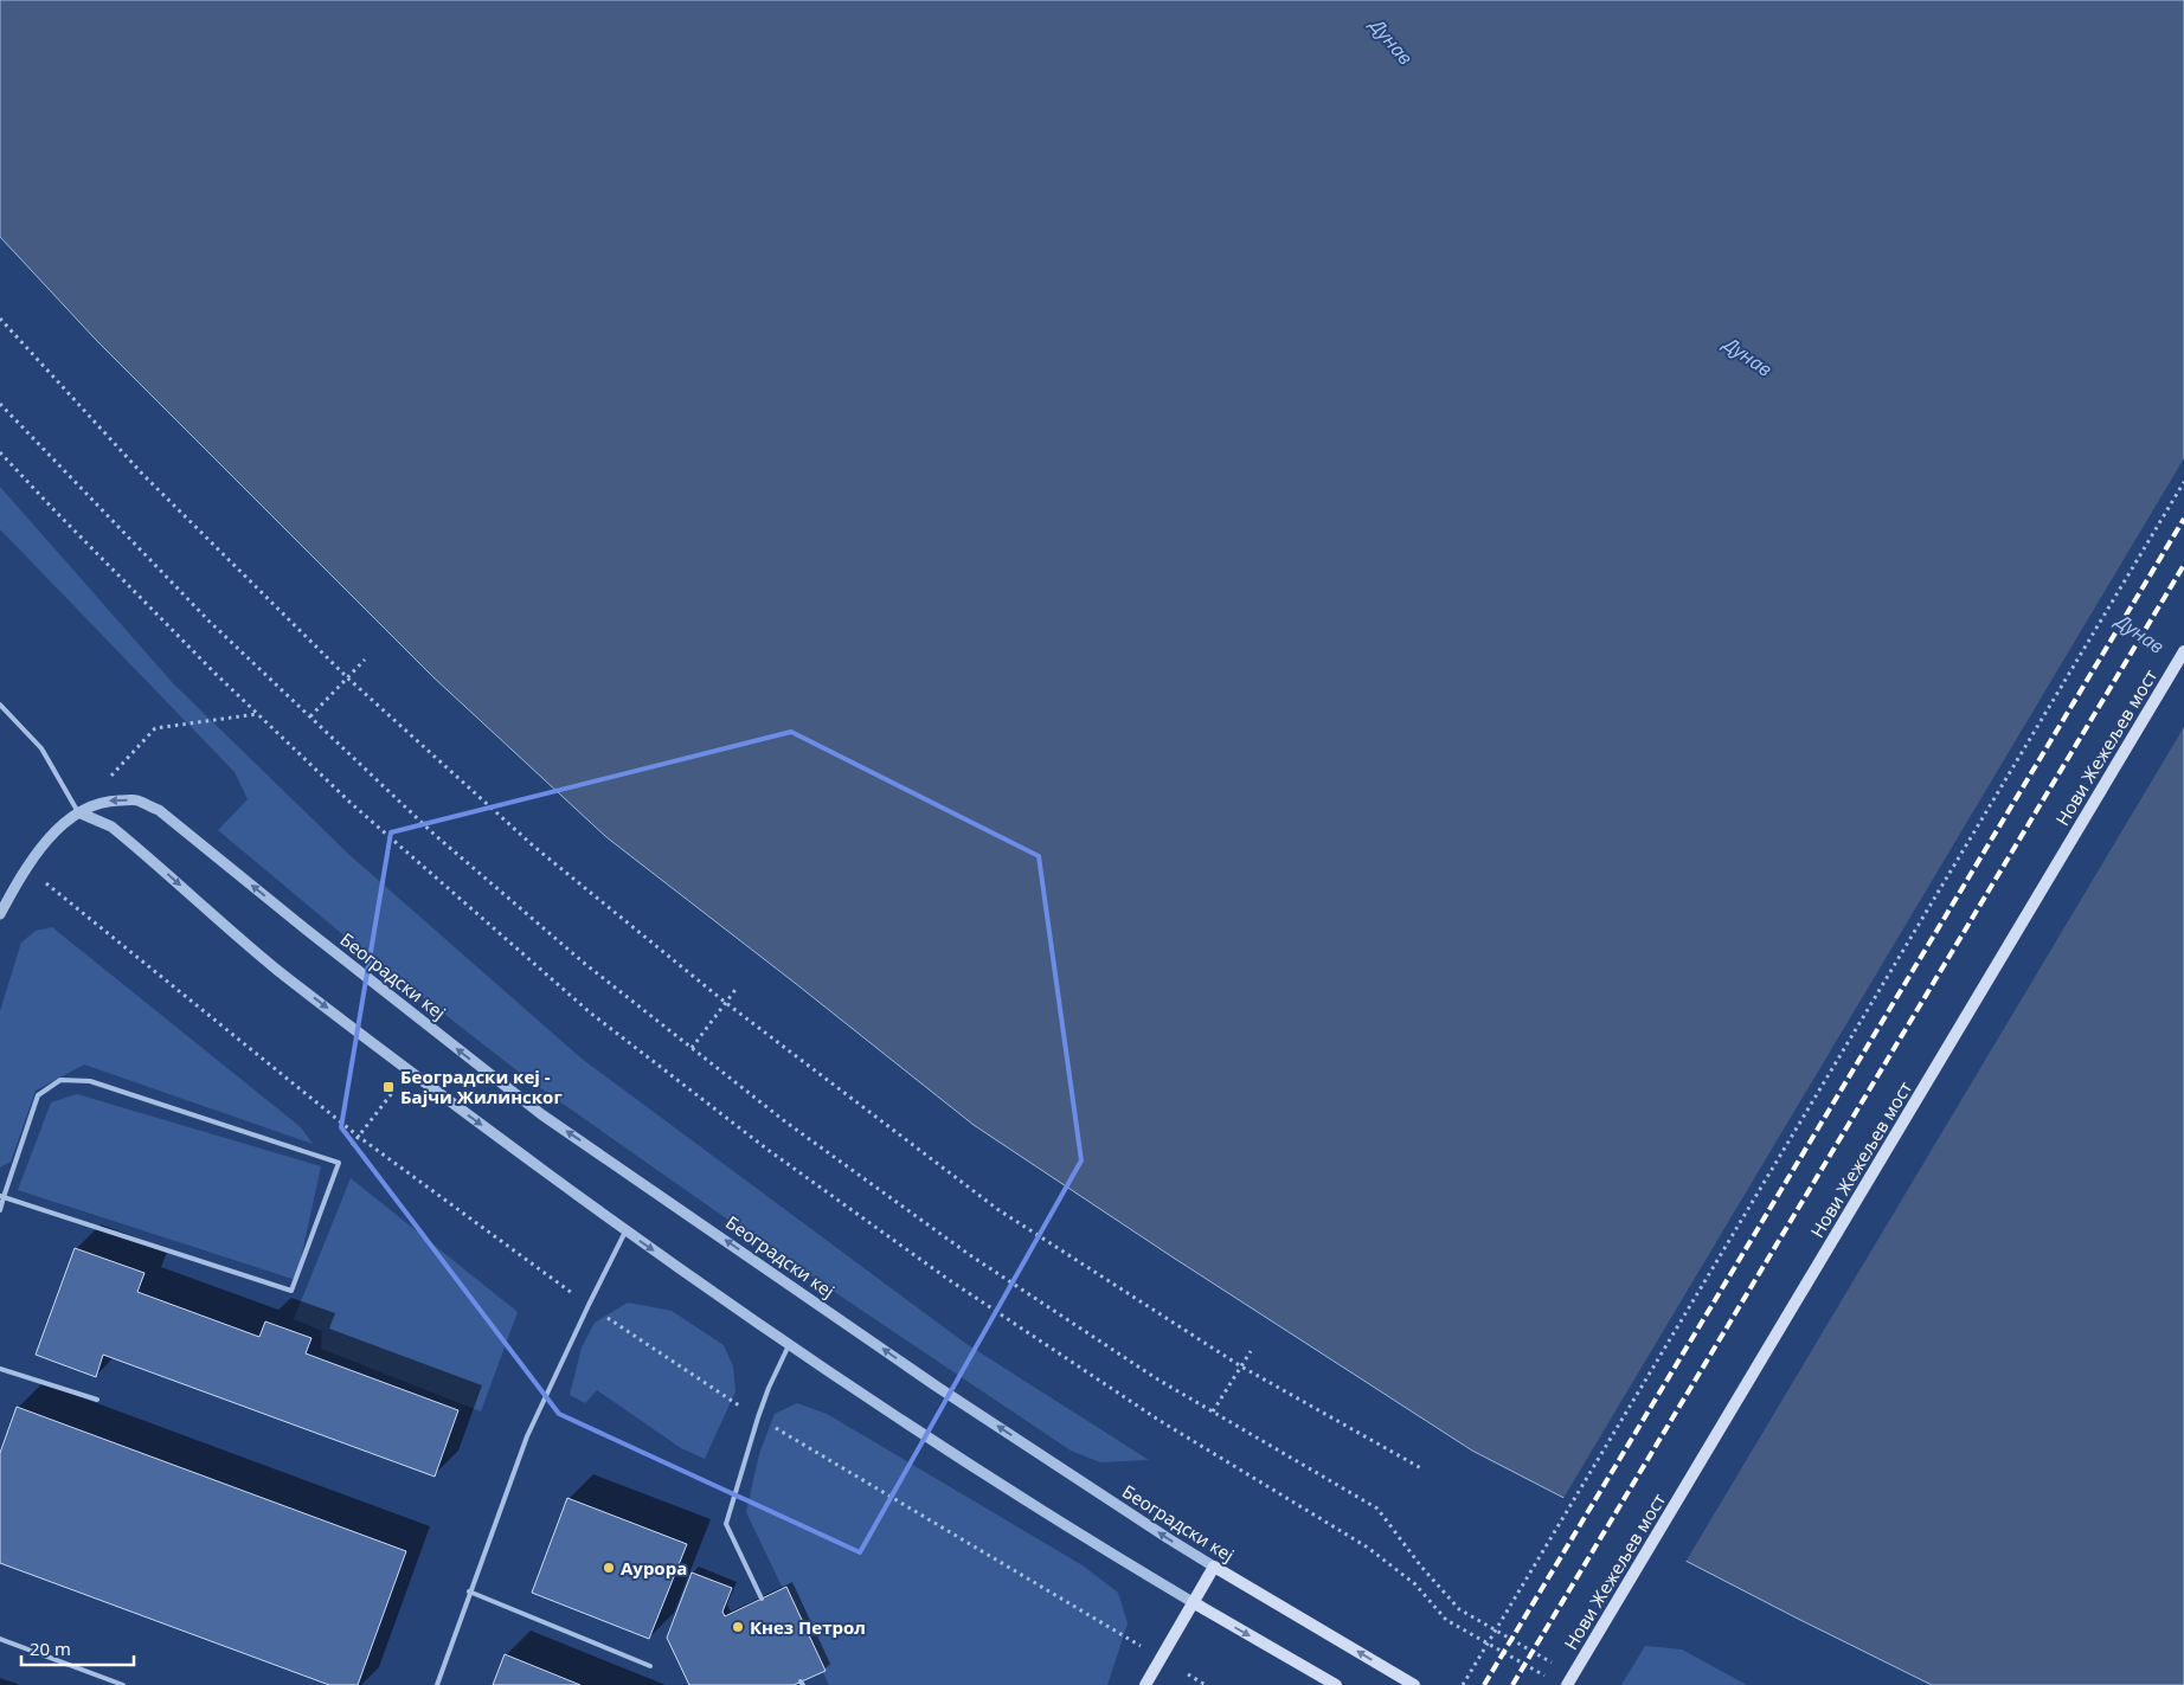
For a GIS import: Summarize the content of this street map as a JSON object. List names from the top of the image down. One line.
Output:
{"streets":{"main road":["Нови Жежељев мост","Београдски кеј"]},"water":["Дунав"],"places":{"transit":["Београдски кеј - Бајчи Жилинског"],"other":["Аурора","Кнез Петрол"]},"scale_bar":"20 m"}
